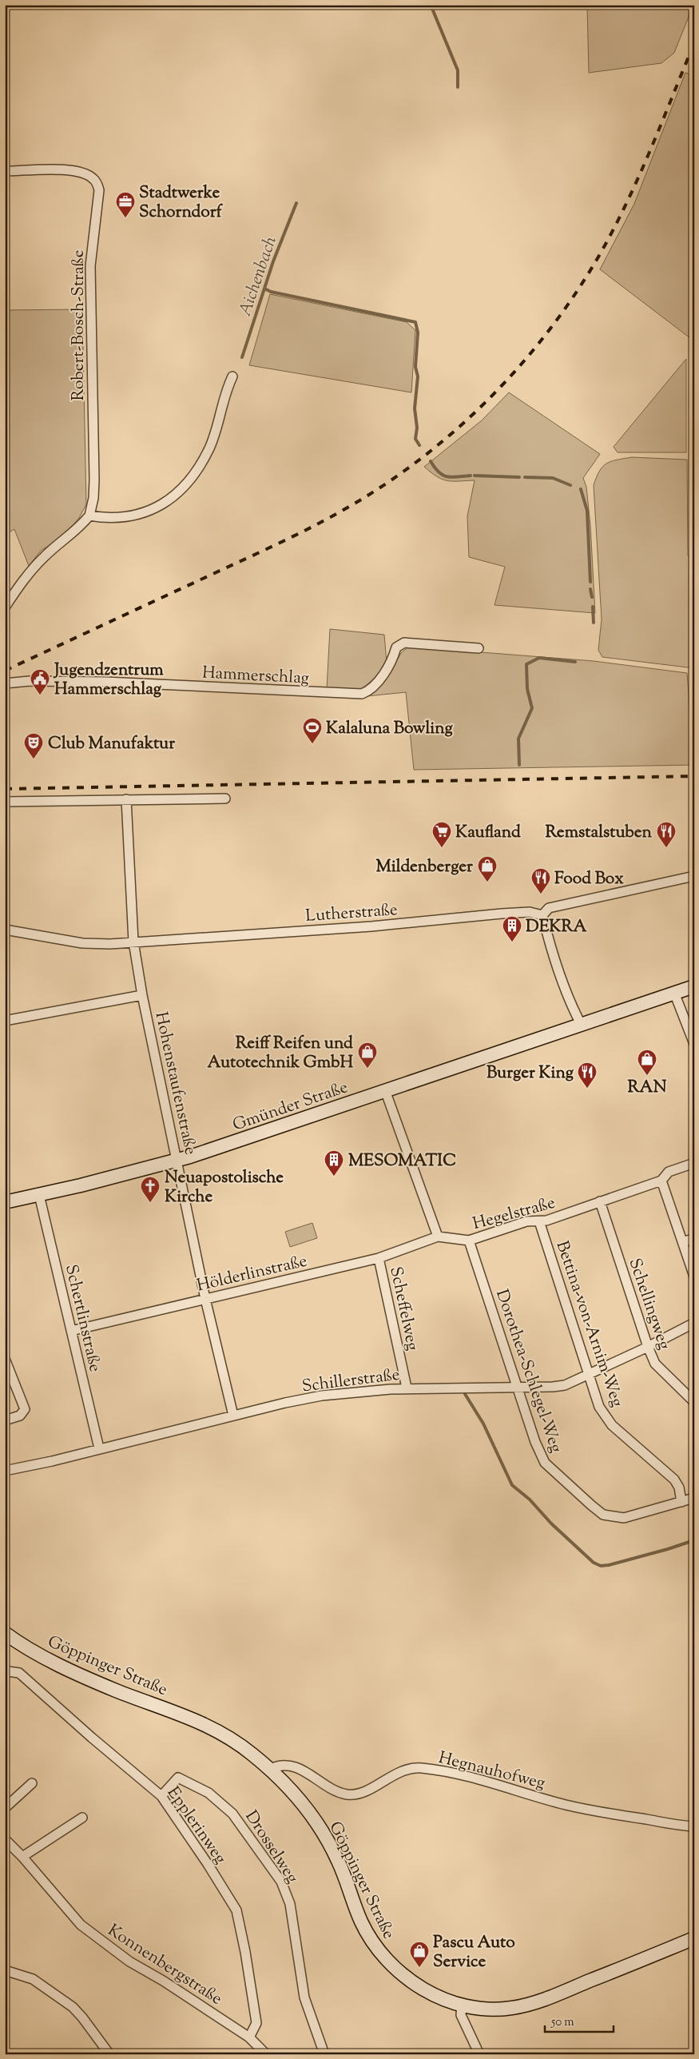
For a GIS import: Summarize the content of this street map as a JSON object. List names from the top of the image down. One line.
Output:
{"streets":{"main road":["Gmünder Straße","Göppinger Straße"],"street":["Robert-Bosch-Straße","Hammerschlag","Lutherstraße","Hohenstaufenstraße","Hegelstraße","Hölderlinstraße","Schellingweg","Scheffelweg","Schertlinstraße","Bettina-von-Arnim-Weg","Dorothea-Schlegel-Weg","Schillerstraße","Hegnauhofweg","Epplerinweg","Drosselweg","Konnenbergstraße"]},"crossings":[["Lutherstraße","Hohenstaufenstraße"],["Hohenstaufenstraße","Gmünder Straße"],["Hohenstaufenstraße","Hölderlinstraße"],["Hohenstaufenstraße","Schillerstraße"],["Gmünder Straße","Schertlinstraße"],["Hegelstraße","Hölderlinstraße"],["Hegelstraße","Schellingweg"],["Hegelstraße","Bettina-von-Arnim-Weg"],["Hegelstraße","Dorothea-Schlegel-Weg"],["Hölderlinstraße","Scheffelweg"],["Hölderlinstraße","Schertlinstraße"],["Schellingweg","Schillerstraße"],["Scheffelweg","Schillerstraße"],["Schertlinstraße","Schillerstraße"],["Bettina-von-Arnim-Weg","Dorothea-Schlegel-Weg"],["Bettina-von-Arnim-Weg","Schillerstraße"],["Dorothea-Schlegel-Weg","Schillerstraße"],["Göppinger Straße","Hegnauhofweg"],["Epplerinweg","Drosselweg"],["Epplerinweg","Konnenbergstraße"]],"water":["Aichenbach"],"places":{"office":["Stadtwerke Schorndorf"],"public building":["Jugendzentrum Hammerschlag"],"sports":["Kalaluna Bowling"],"theatre":["Club Manufaktur"],"supermarket":["Kaufland"],"restaurant":["Remstalstuben","Food Box","Burger King"],"shop":["Mildenberger","Reiff Reifen und Autotechnik GmbH","RAN","Pascu Auto Service"],"building":["DEKRA","MESOMATIC"],"church":["Neuapostolische Kirche"]},"scale_bar":"50 m"}
